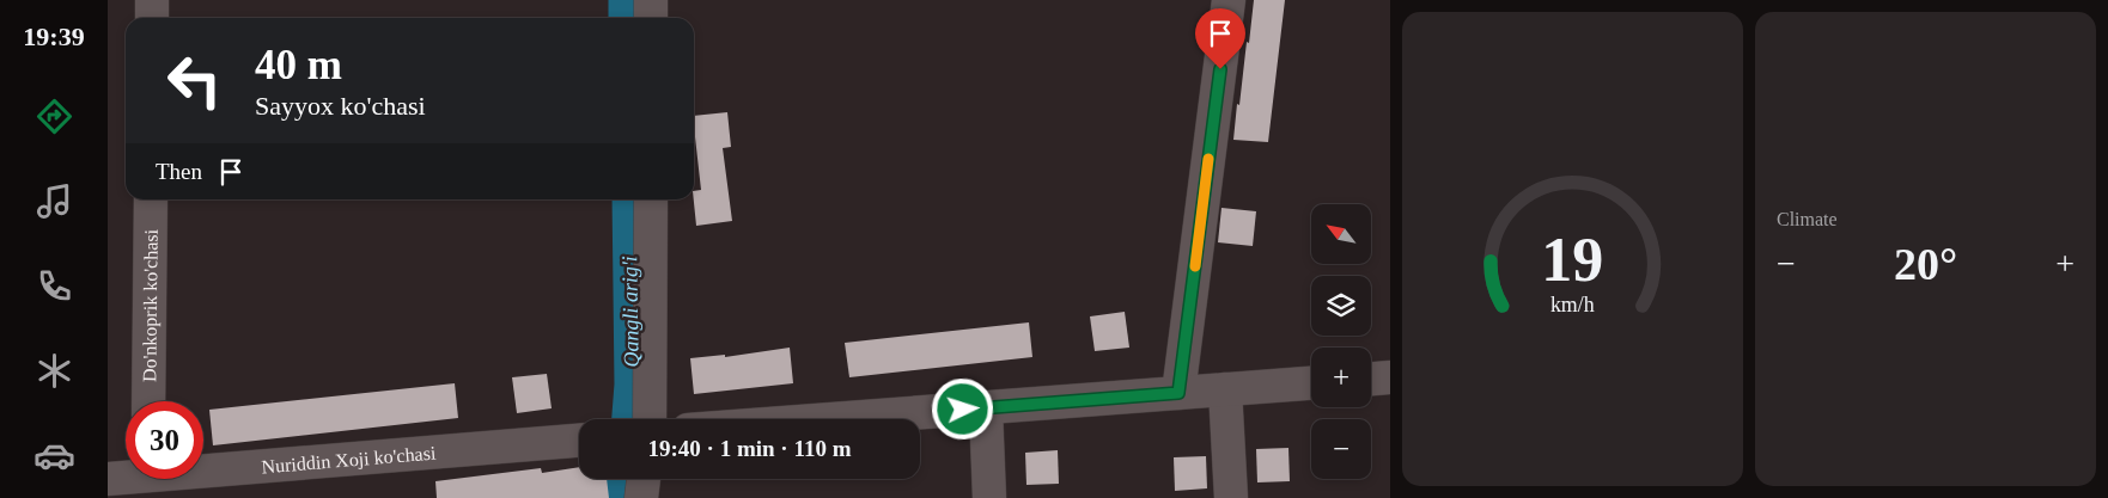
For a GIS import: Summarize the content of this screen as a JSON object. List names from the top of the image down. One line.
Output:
{"streets":{"street":["Do'nkoprik ko'chasi","Nuriddin Xoji ko'chasi"]},"water":["Qangli arig'i"],"north":"top left","page":{"tabs":"19:39","tile":"Climate","turn":["40 m","Sayyox ko'chasi"],"then":"Then","map_buttons":["+","−"],"heat":["−","20°","+"],"limit":"30","trip":"19:40 · 1 min · 110 m","gauge":["19","km/h"]}}
